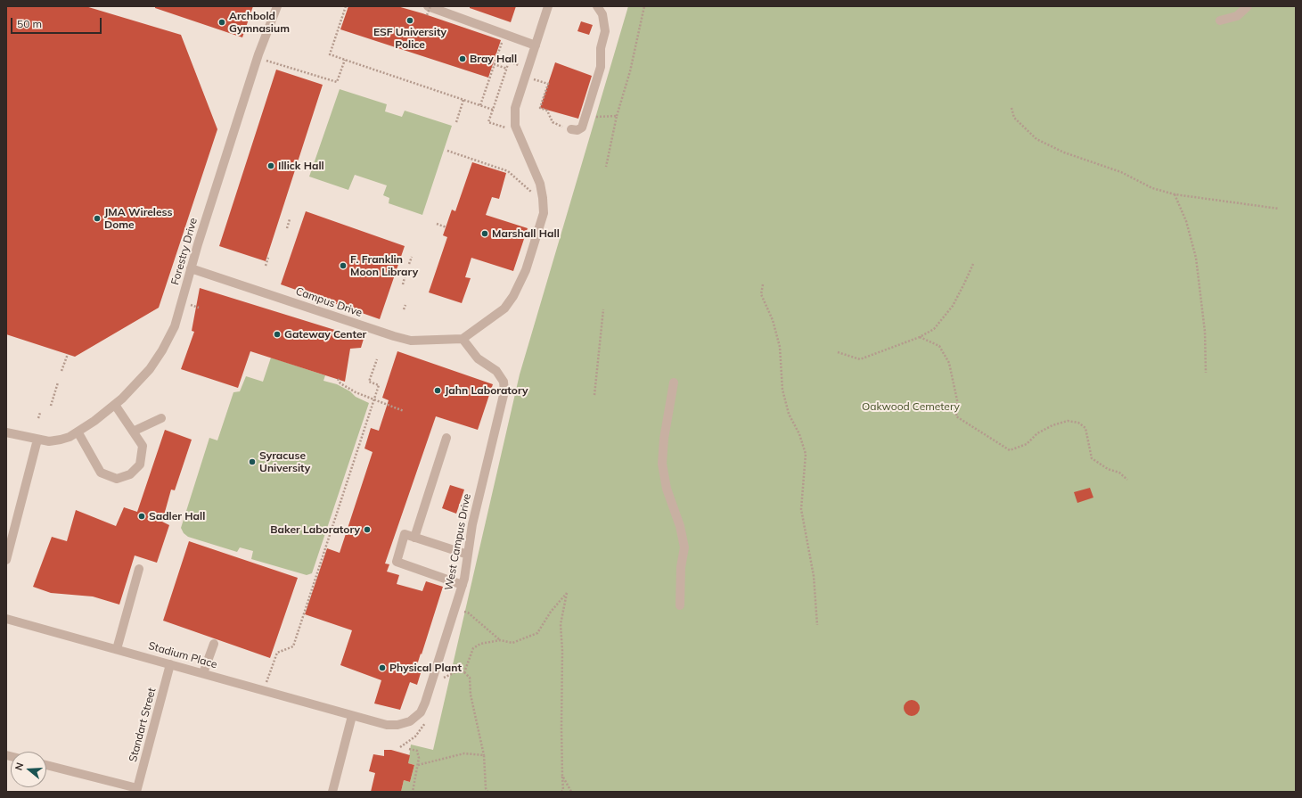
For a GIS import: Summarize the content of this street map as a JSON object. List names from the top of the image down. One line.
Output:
{"streets":{"street":["Forestry Drive","Campus Drive","West Campus Drive","Stadium Place","Standart Street"]},"crossings":[["Forestry Drive","Campus Drive"],["Campus Drive","West Campus Drive"],["West Campus Drive","Stadium Place"],["Stadium Place","Standart Street"]],"parks":["Oakwood Cemetery"],"places":["ESF University Police","Archbold Gymnasium","Bray Hall","Illick Hall","JMA Wireless Dome","Marshall Hall","F. Franklin Moon Library","Gateway Center","Jahn Laboratory","Syracuse University","Sadler Hall","Baker Laboratory","Physical Plant"],"scale_bar":"50 m","north":"left"}
